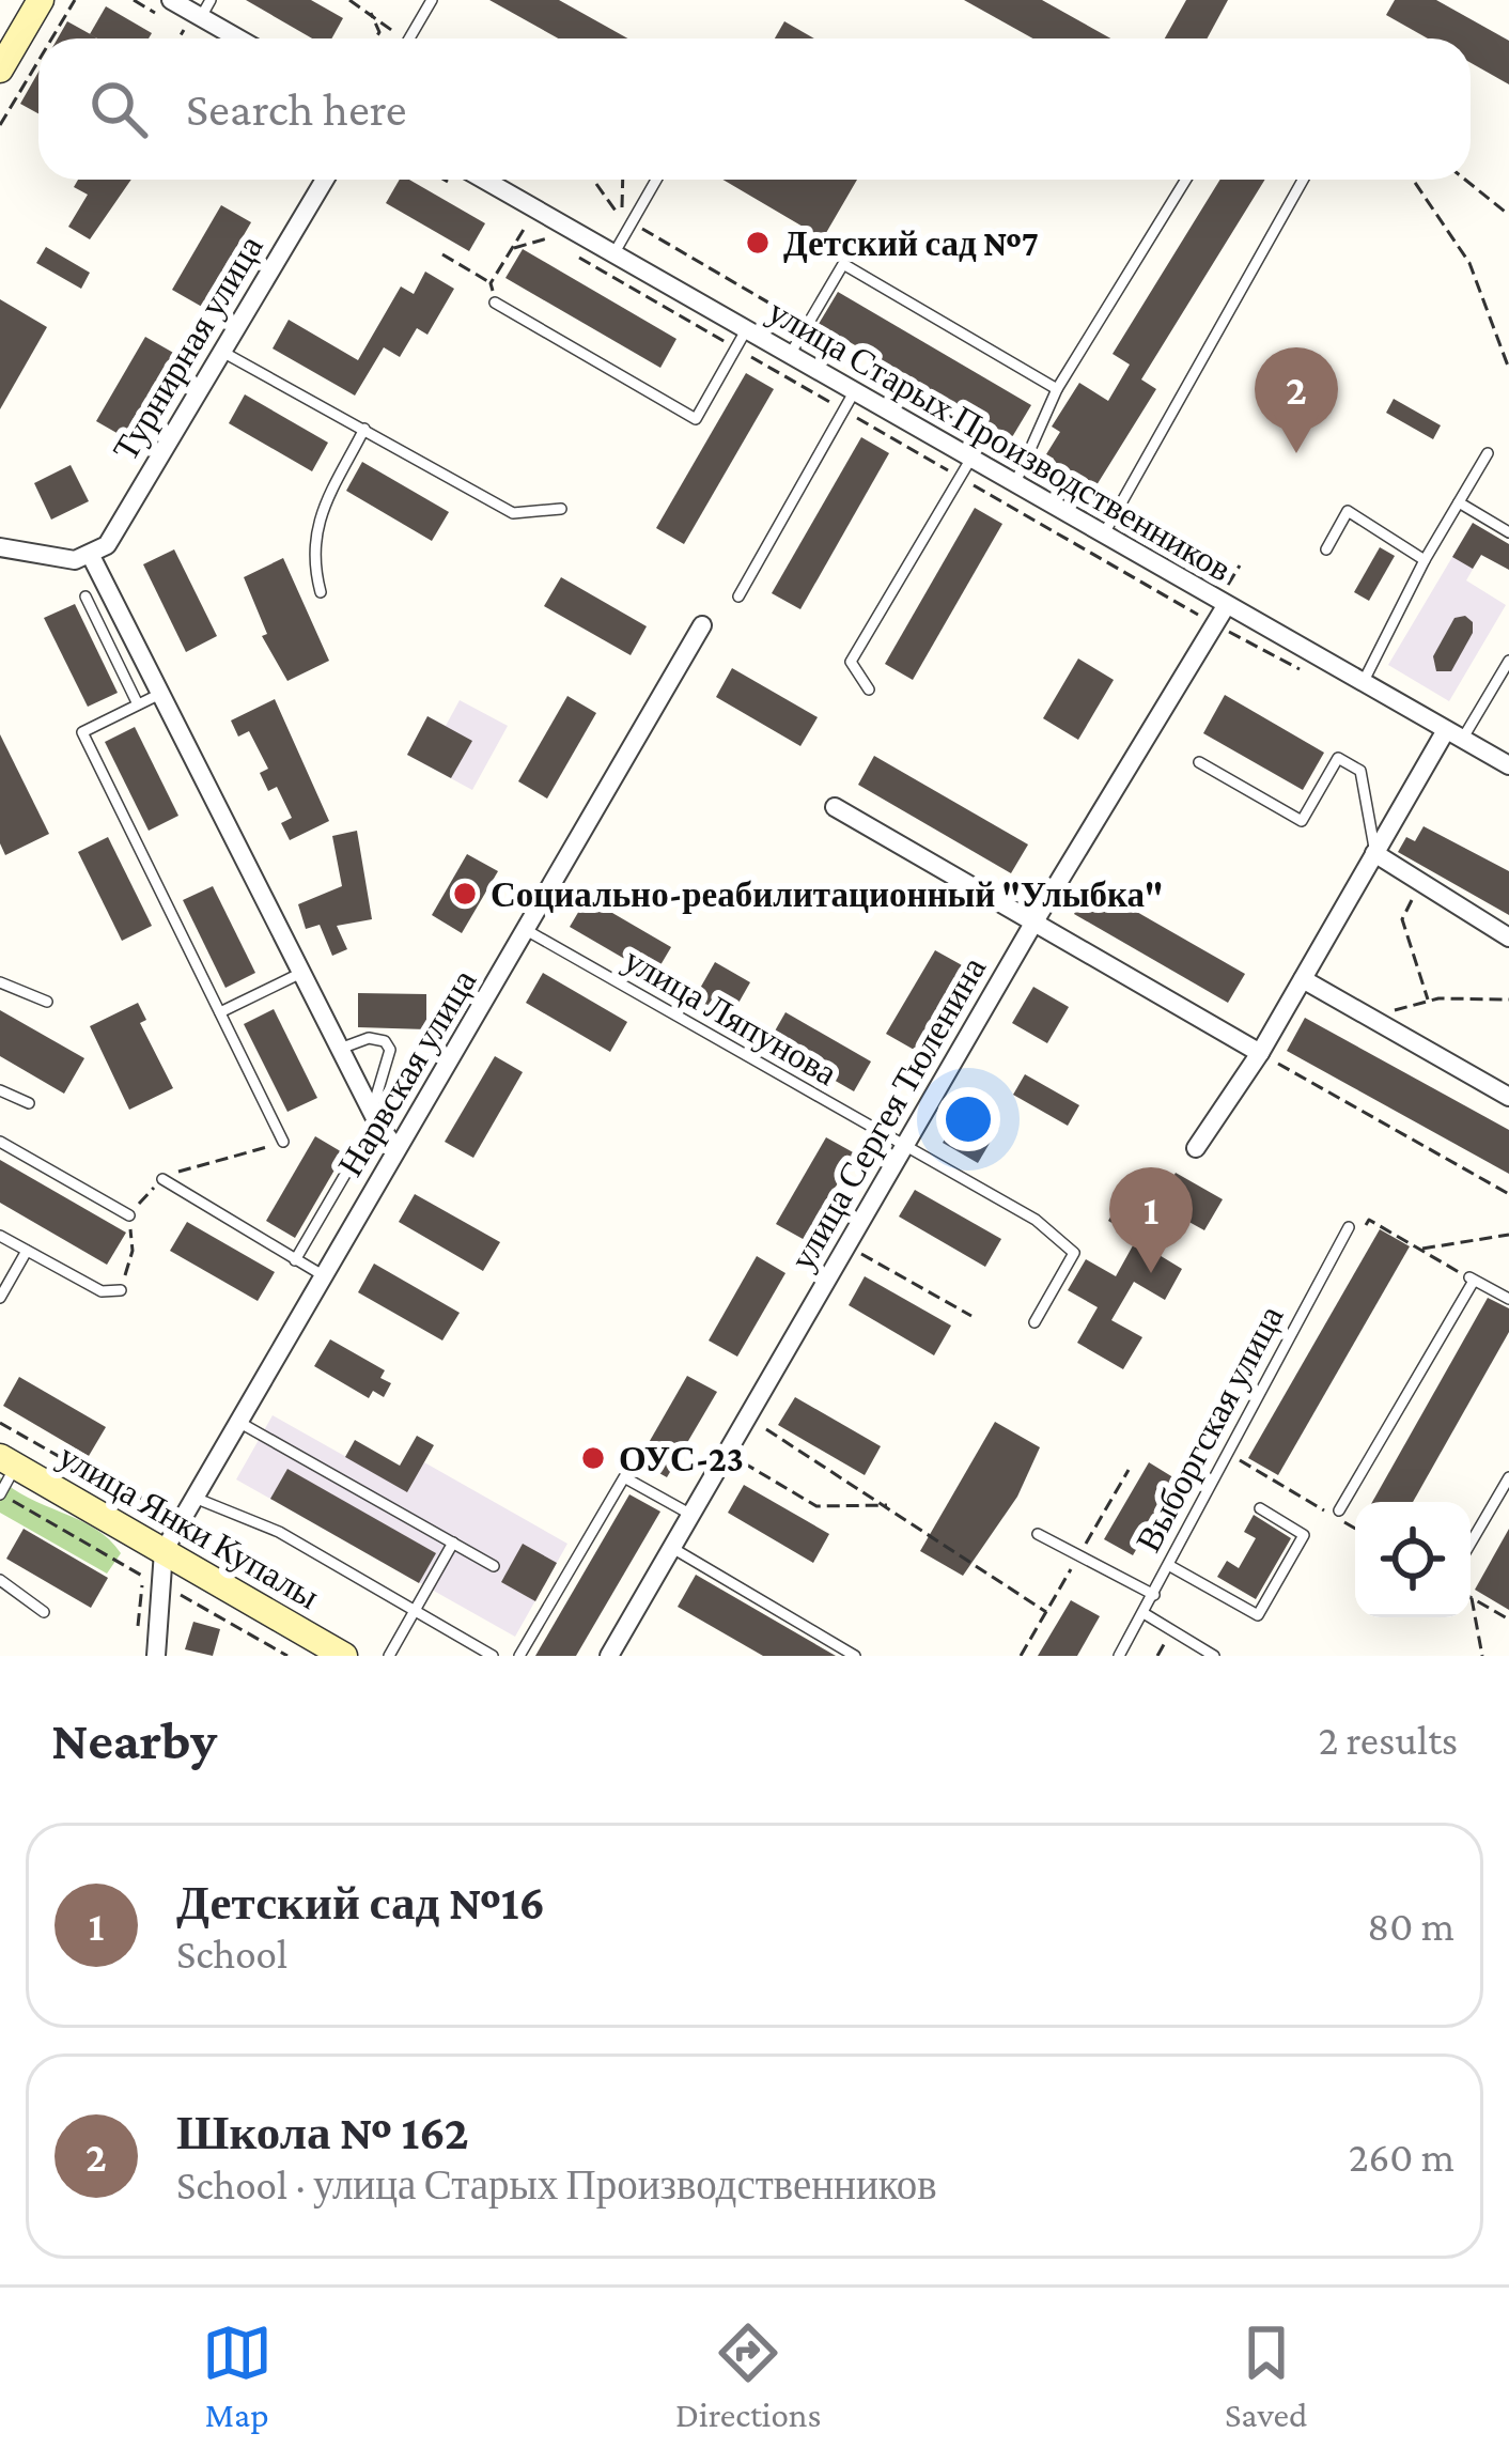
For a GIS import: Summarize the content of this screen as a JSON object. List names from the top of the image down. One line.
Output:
{"streets":{"street":["Турнирная улица","улица Старых Производственников","Нарвская улица","улица Сергея Тюленина","улица Янки Купалы"],"lane":["улица Ляпунова","Выборгская улица"]},"crossings":[["улица Старых Производственников","улица Сергея Тюленина"],["улица Ляпунова","Нарвская улица"],["улица Ляпунова","улица Сергея Тюленина"],["Нарвская улица","улица Янки Купалы"]],"places":["Детский сад №7","Социально-реабилитационный \"Улыбка\"","ОУС-23"],"page":{"search":"Search here","pins":["2","1"],"heading":["Nearby","2 results"],"list":[{"mark":"1","name":"Детский сад №16","note":"School","value":"80 m"},{"mark":"2","name":"Школа № 162","note":"School · улица Старых Производственников","value":"260 m"}],"nav":["Map","Directions","Saved"]}}
